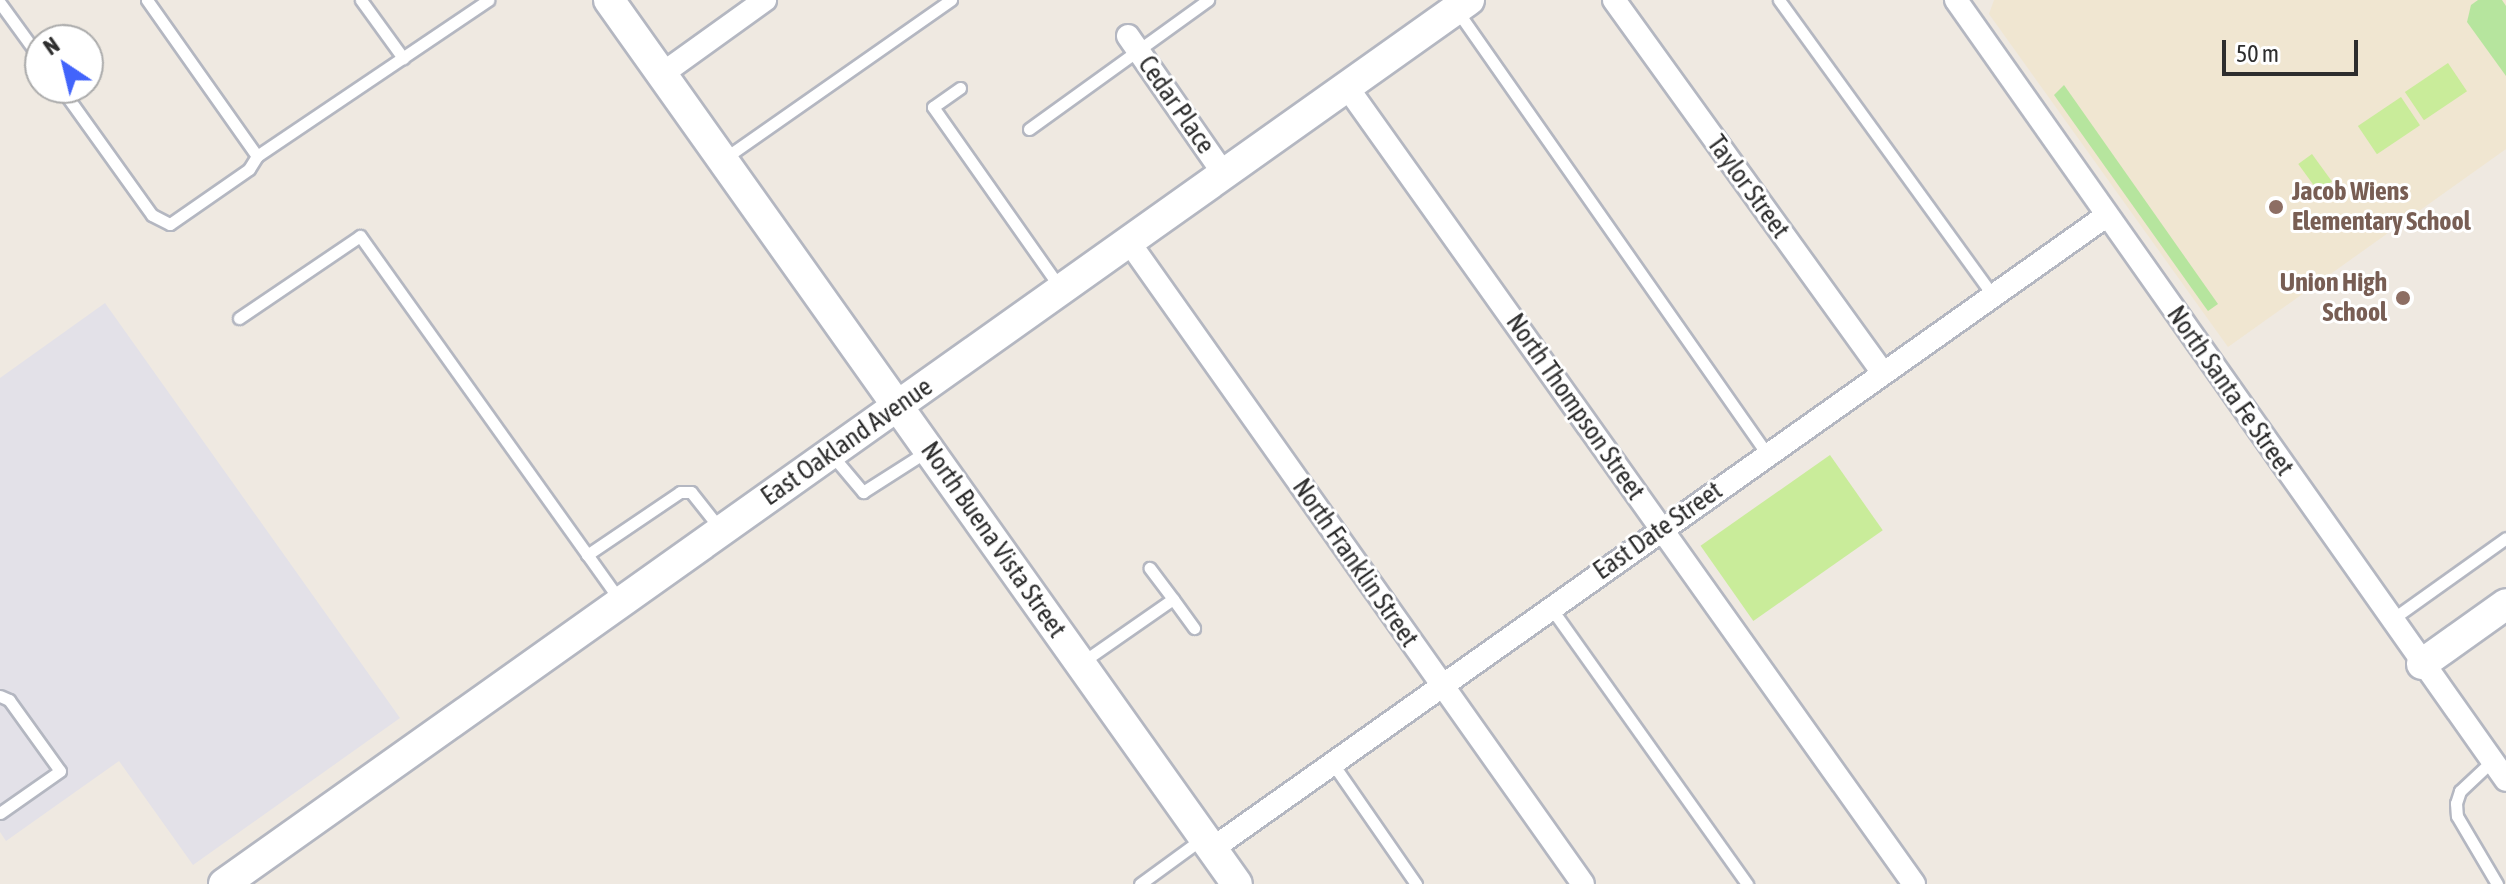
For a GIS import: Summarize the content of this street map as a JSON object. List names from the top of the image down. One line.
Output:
{"streets":{"street":["Cedar Place","Taylor Street","North Santa Fe Street","North Thompson Street","East Oakland Avenue","East Date Street","North Buena Vista Street","North Franklin Street"]},"crossings":[["Cedar Place","East Oakland Avenue"],["Taylor Street","East Date Street"],["North Santa Fe Street","East Date Street"],["North Thompson Street","East Oakland Avenue"],["North Thompson Street","East Date Street"],["East Oakland Avenue","North Buena Vista Street"],["East Oakland Avenue","North Franklin Street"],["East Date Street","North Buena Vista Street"],["East Date Street","North Franklin Street"]],"places":["Jacob Wiens Elementary School","Union High School"],"scale_bar":"50 m","north":"top left"}
